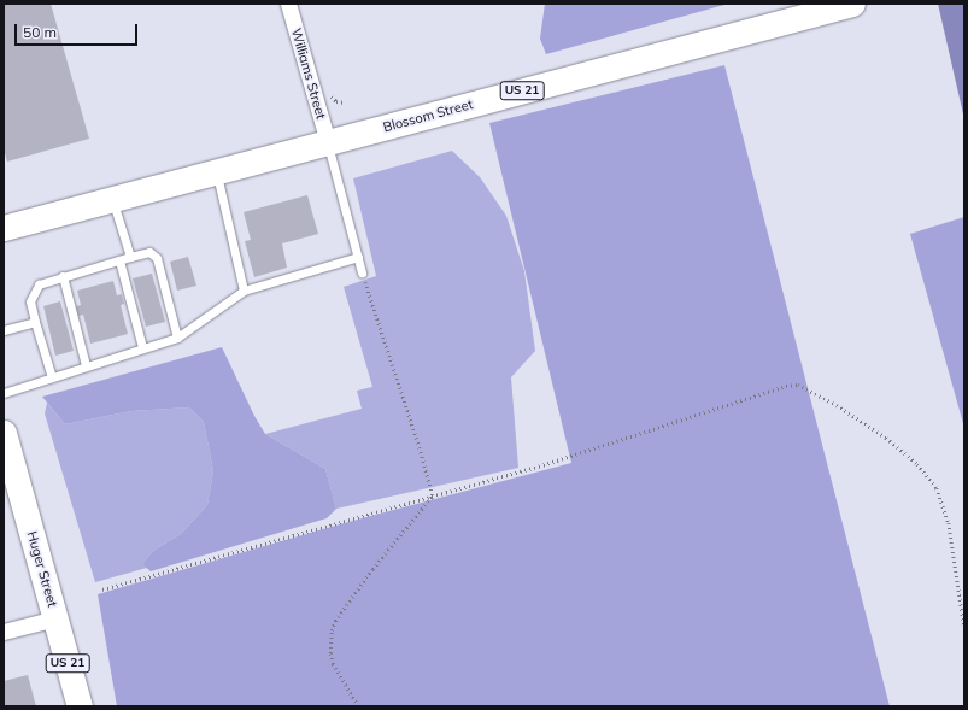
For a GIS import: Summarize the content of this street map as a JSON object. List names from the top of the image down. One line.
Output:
{"streets":{"main road":["US 21","Blossom Street","Huger Street"],"street":["Williams Street"]},"crossings":[["Williams Street","Blossom Street"]],"scale_bar":"50 m"}
